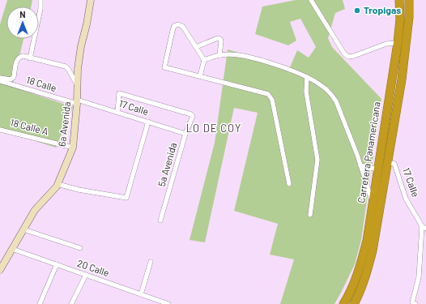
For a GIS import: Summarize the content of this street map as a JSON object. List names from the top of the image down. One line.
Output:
{"streets":{"highway":["Carretera Panamericana"],"street":["18 Calle","17 Calle","6a Avenida","18 Calle A","5a Avenida","20 Calle"]},"crossings":[["18 Calle","17 Calle"],["18 Calle","6a Avenida"],["17 Calle","6a Avenida"],["17 Calle","Carretera Panamericana"],["17 Calle","5a Avenida"],["6a Avenida","18 Calle A"],["6a Avenida","20 Calle"]],"districts":["LO DE COY"],"places":["Tropigas"],"north":"top"}
